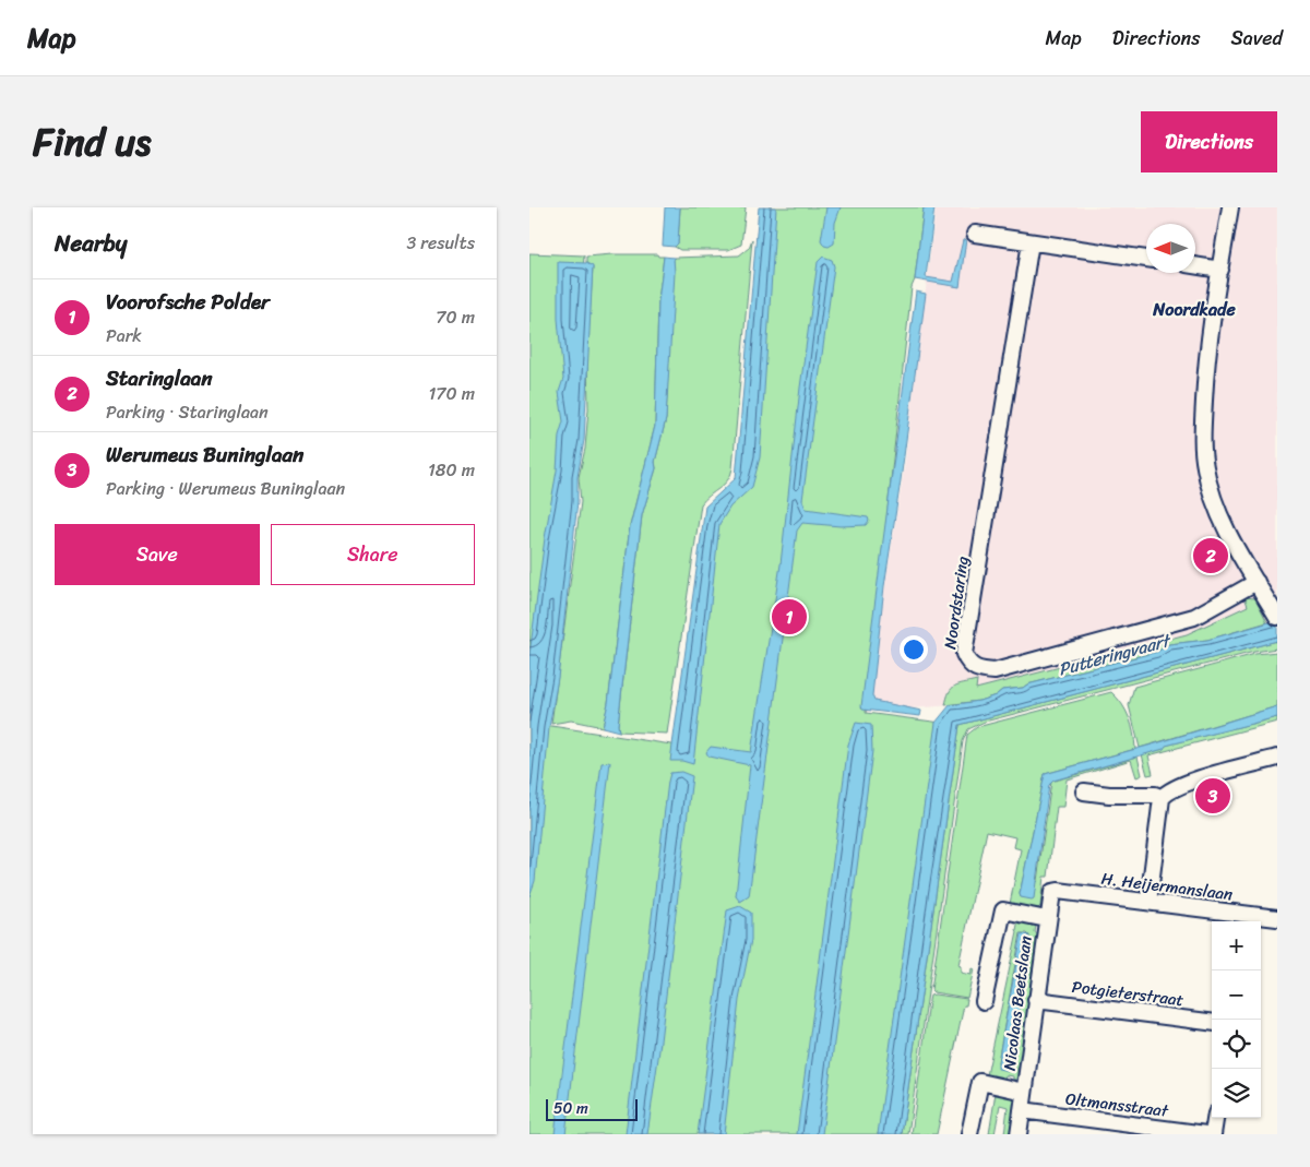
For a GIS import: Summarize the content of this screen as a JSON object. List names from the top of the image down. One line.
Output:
{"streets":{"street":["Noordstaring","H. Heijermanslaan","Potgieterstraat","Nicolaas Beetslaan","Oltmansstraat"]},"crossings":[["H. Heijermanslaan","Nicolaas Beetslaan"],["Potgieterstraat","Nicolaas Beetslaan"],["Nicolaas Beetslaan","Oltmansstraat"]],"districts":["Noordkade"],"water":["Putteringvaart"],"scale_bar":"50 m","north":"left","page":{"header":"Map","nav":["Map","Directions","Saved"],"title":"Find us","buttons":["Directions",["Save","Share"]],"heading":["Nearby","3 results"],"list":[{"mark":"1","name":"Voorofsche Polder","note":"Park","value":"70 m"},{"mark":"2","name":"Staringlaan","note":"Parking · Staringlaan","value":"170 m"},{"mark":"3","name":"Werumeus Buninglaan","note":"Parking · Werumeus Buninglaan","value":"180 m"}],"pins":["2","1","3"],"map_buttons":["+","−"],"scale":"50 m"}}
